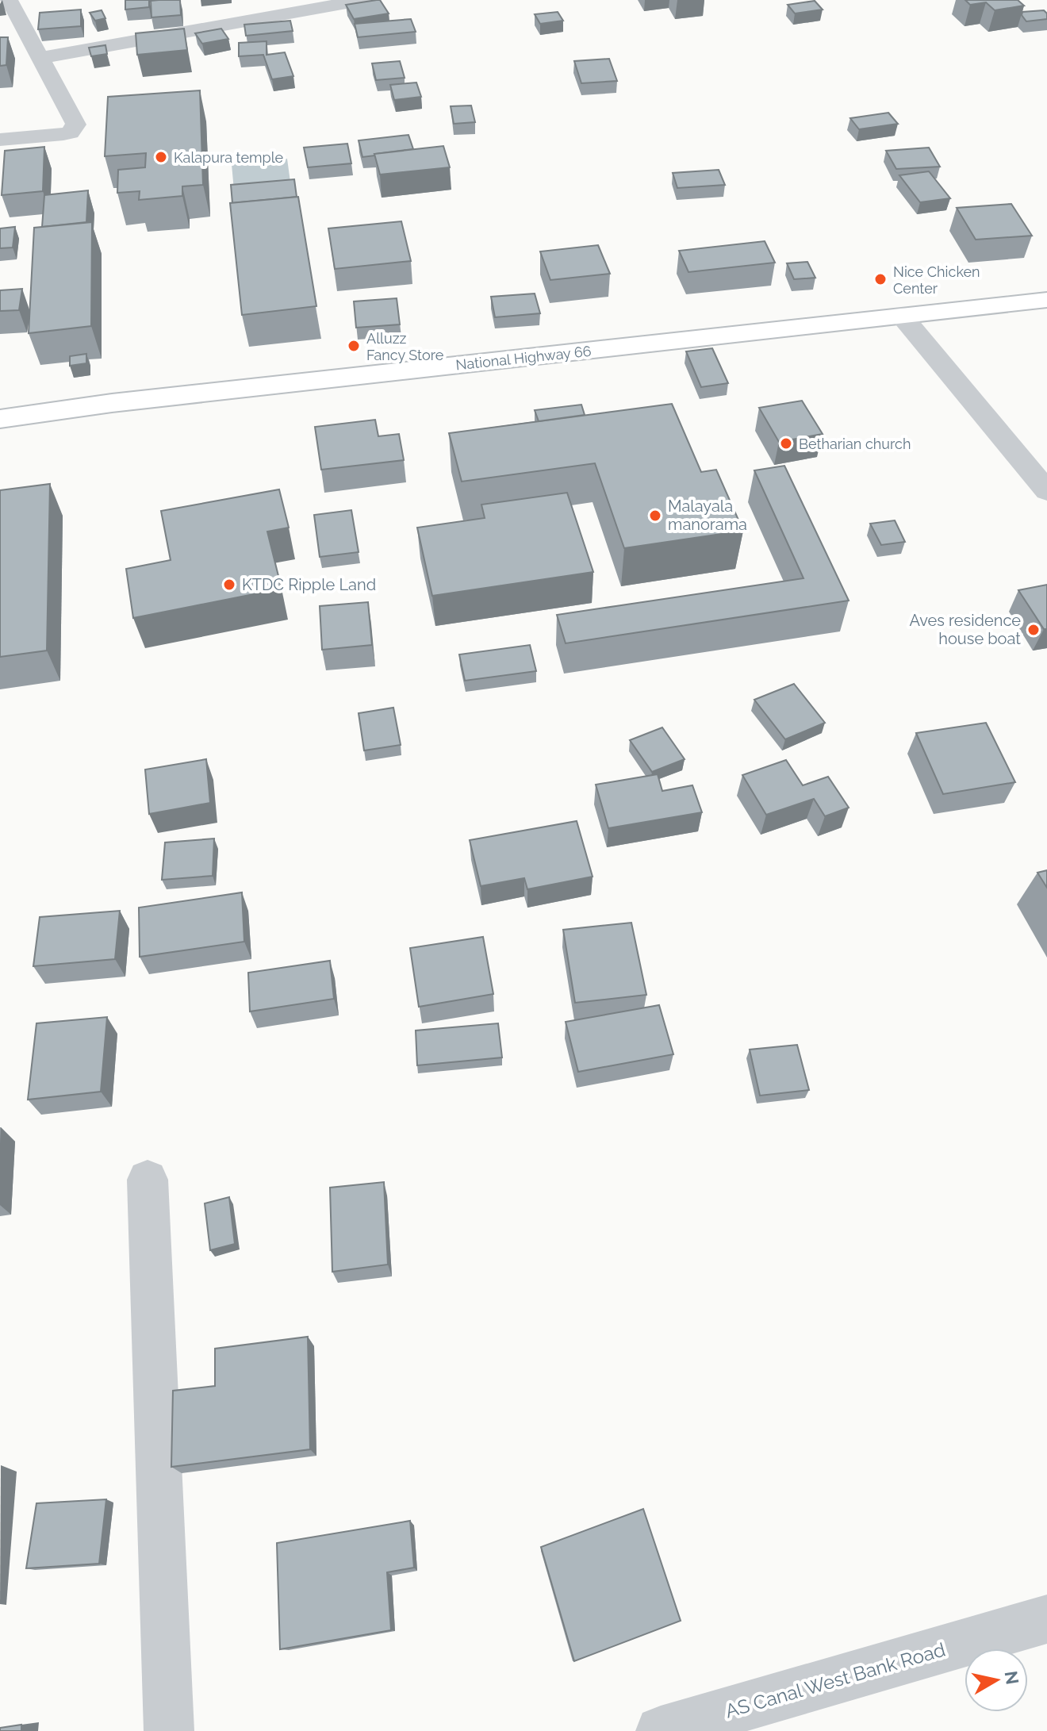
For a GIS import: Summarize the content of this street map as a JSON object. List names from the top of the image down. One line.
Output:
{"streets":{"main road":["National Highway 66"],"street":["AS Canal West Bank Road"]},"places":["Kalapura temple","Nice Chicken Center","Alluzz Fancy Store","Betharian church","Malayala manorama","KTDC Ripple Land","Aves residence house boat"],"north":"right"}
